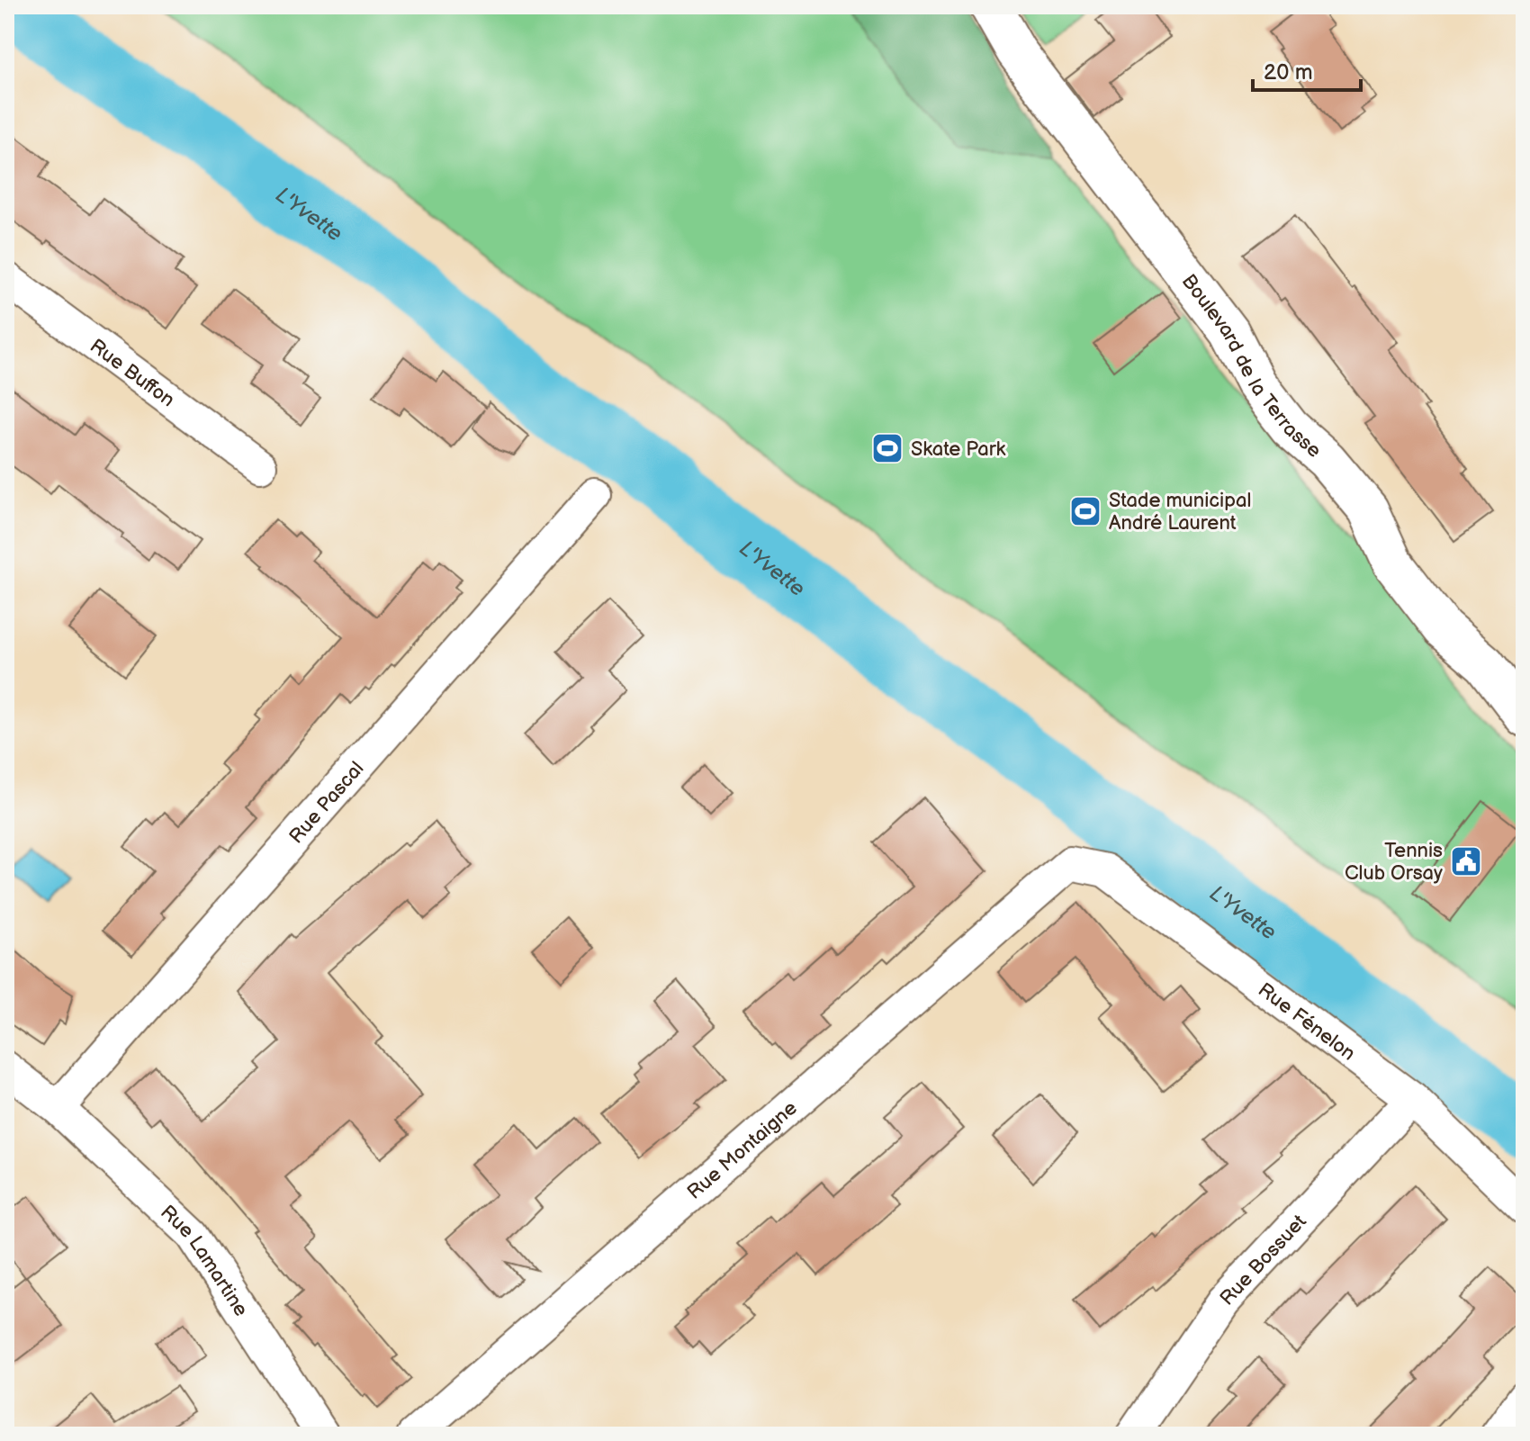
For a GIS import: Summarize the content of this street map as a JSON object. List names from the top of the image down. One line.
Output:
{"streets":{"street":["Boulevard de la Terrasse","Rue Buffon","Rue Pascal","Rue Fénelon","Rue Montaigne","Rue Bossuet","Rue Lamartine"]},"crossings":[["Rue Pascal","Rue Lamartine"],["Rue Fénelon","Rue Montaigne"],["Rue Fénelon","Rue Bossuet"]],"water":["L'Yvette"],"places":{"sports":["Skate Park","Stade municipal André Laurent"],"public building":["Tennis Club Orsay"]},"scale_bar":"20 m"}
